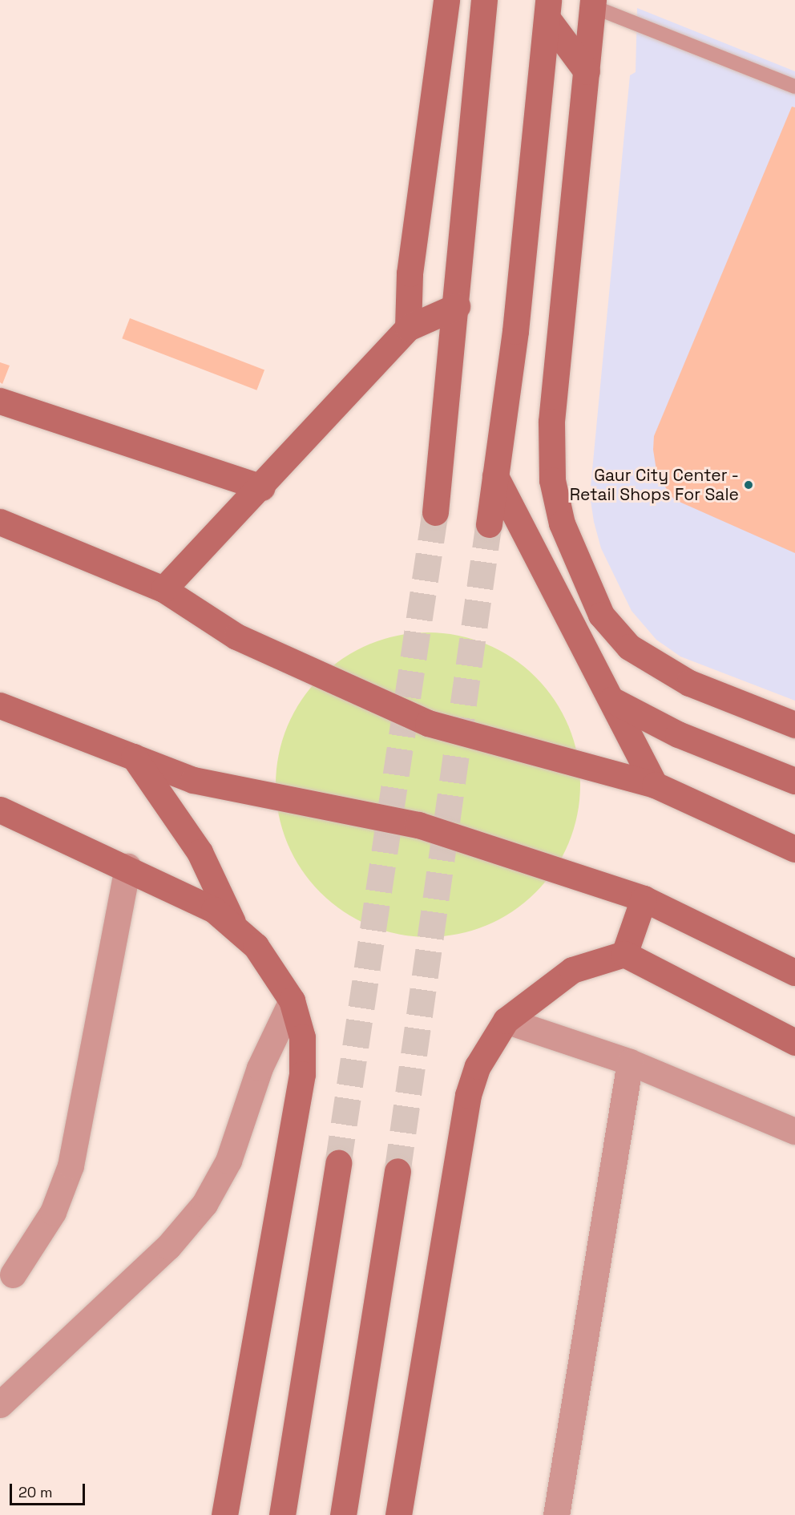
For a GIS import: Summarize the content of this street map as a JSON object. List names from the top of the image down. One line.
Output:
{"places":["Gaur City Center - Retail Shops For Sale"],"scale_bar":"20 m"}
